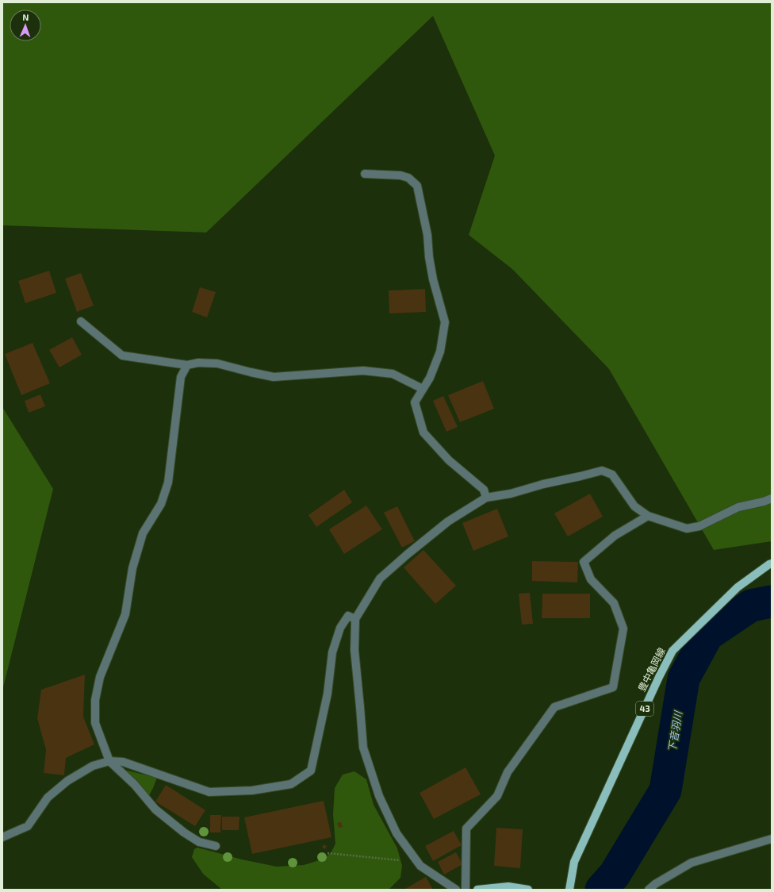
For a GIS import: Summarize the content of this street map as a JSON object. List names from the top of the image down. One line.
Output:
{"streets":{"main road":["豊中亀岡線","43"]},"water":["下音羽川"],"north":"top"}
